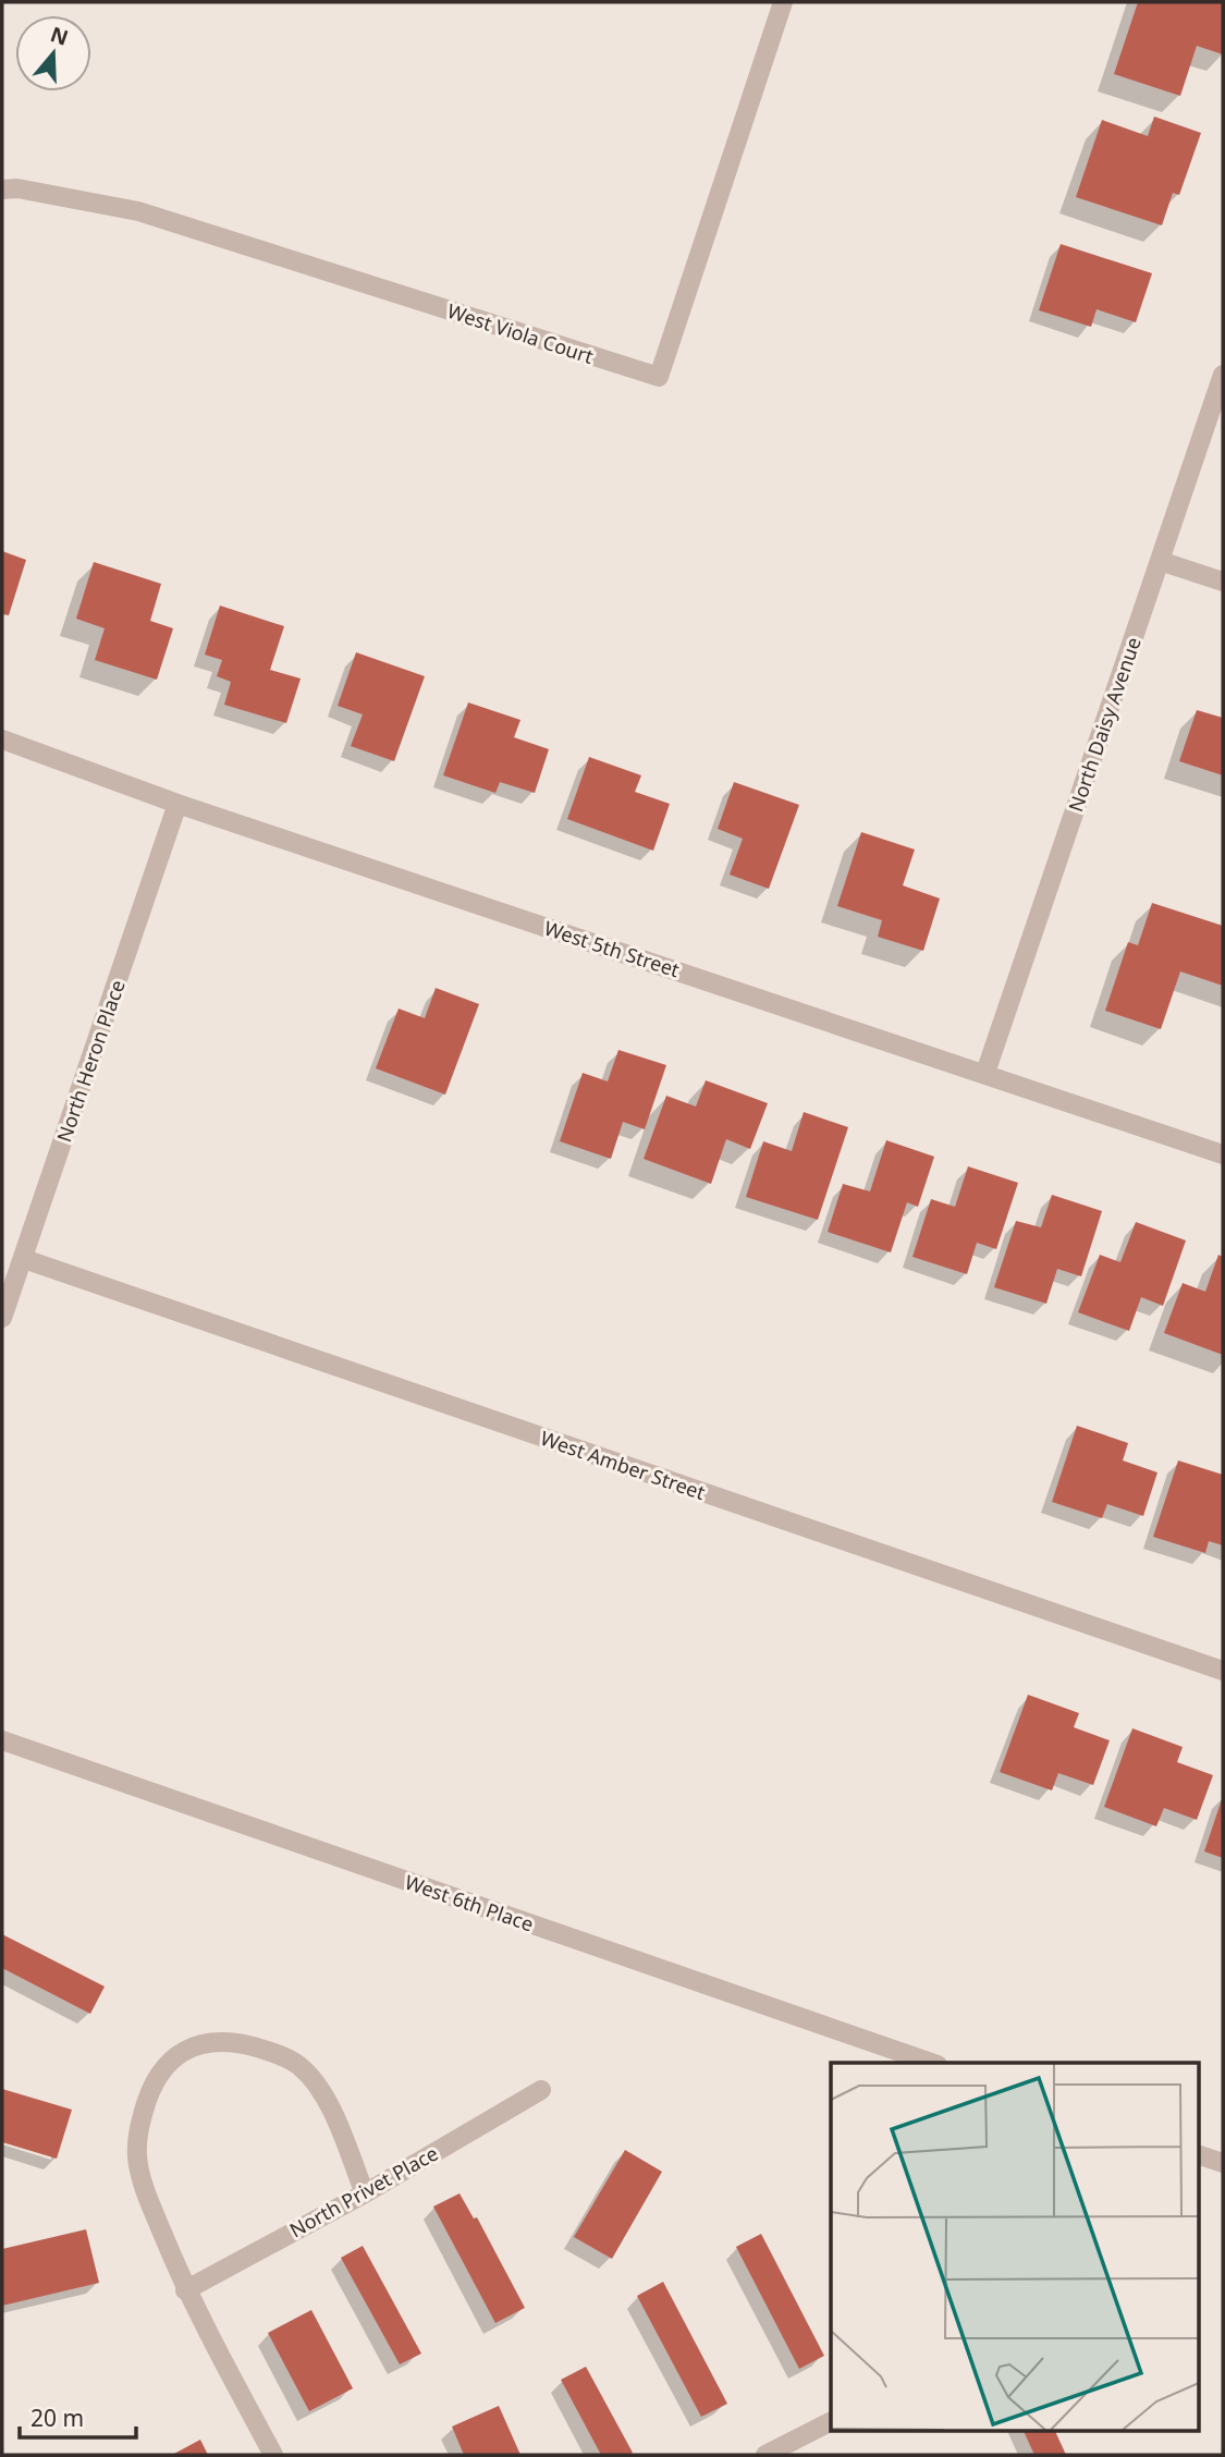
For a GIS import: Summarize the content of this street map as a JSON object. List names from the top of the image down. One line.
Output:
{"streets":{"street":["West Viola Court","North Daisy Avenue","West 5th Street","North Heron Place","West Amber Street","West 6th Place","North Privet Place"]},"crossings":[["North Daisy Avenue","West 5th Street"],["West 5th Street","North Heron Place"],["North Heron Place","West Amber Street"]],"scale_bar":"20 m","north":"top"}
